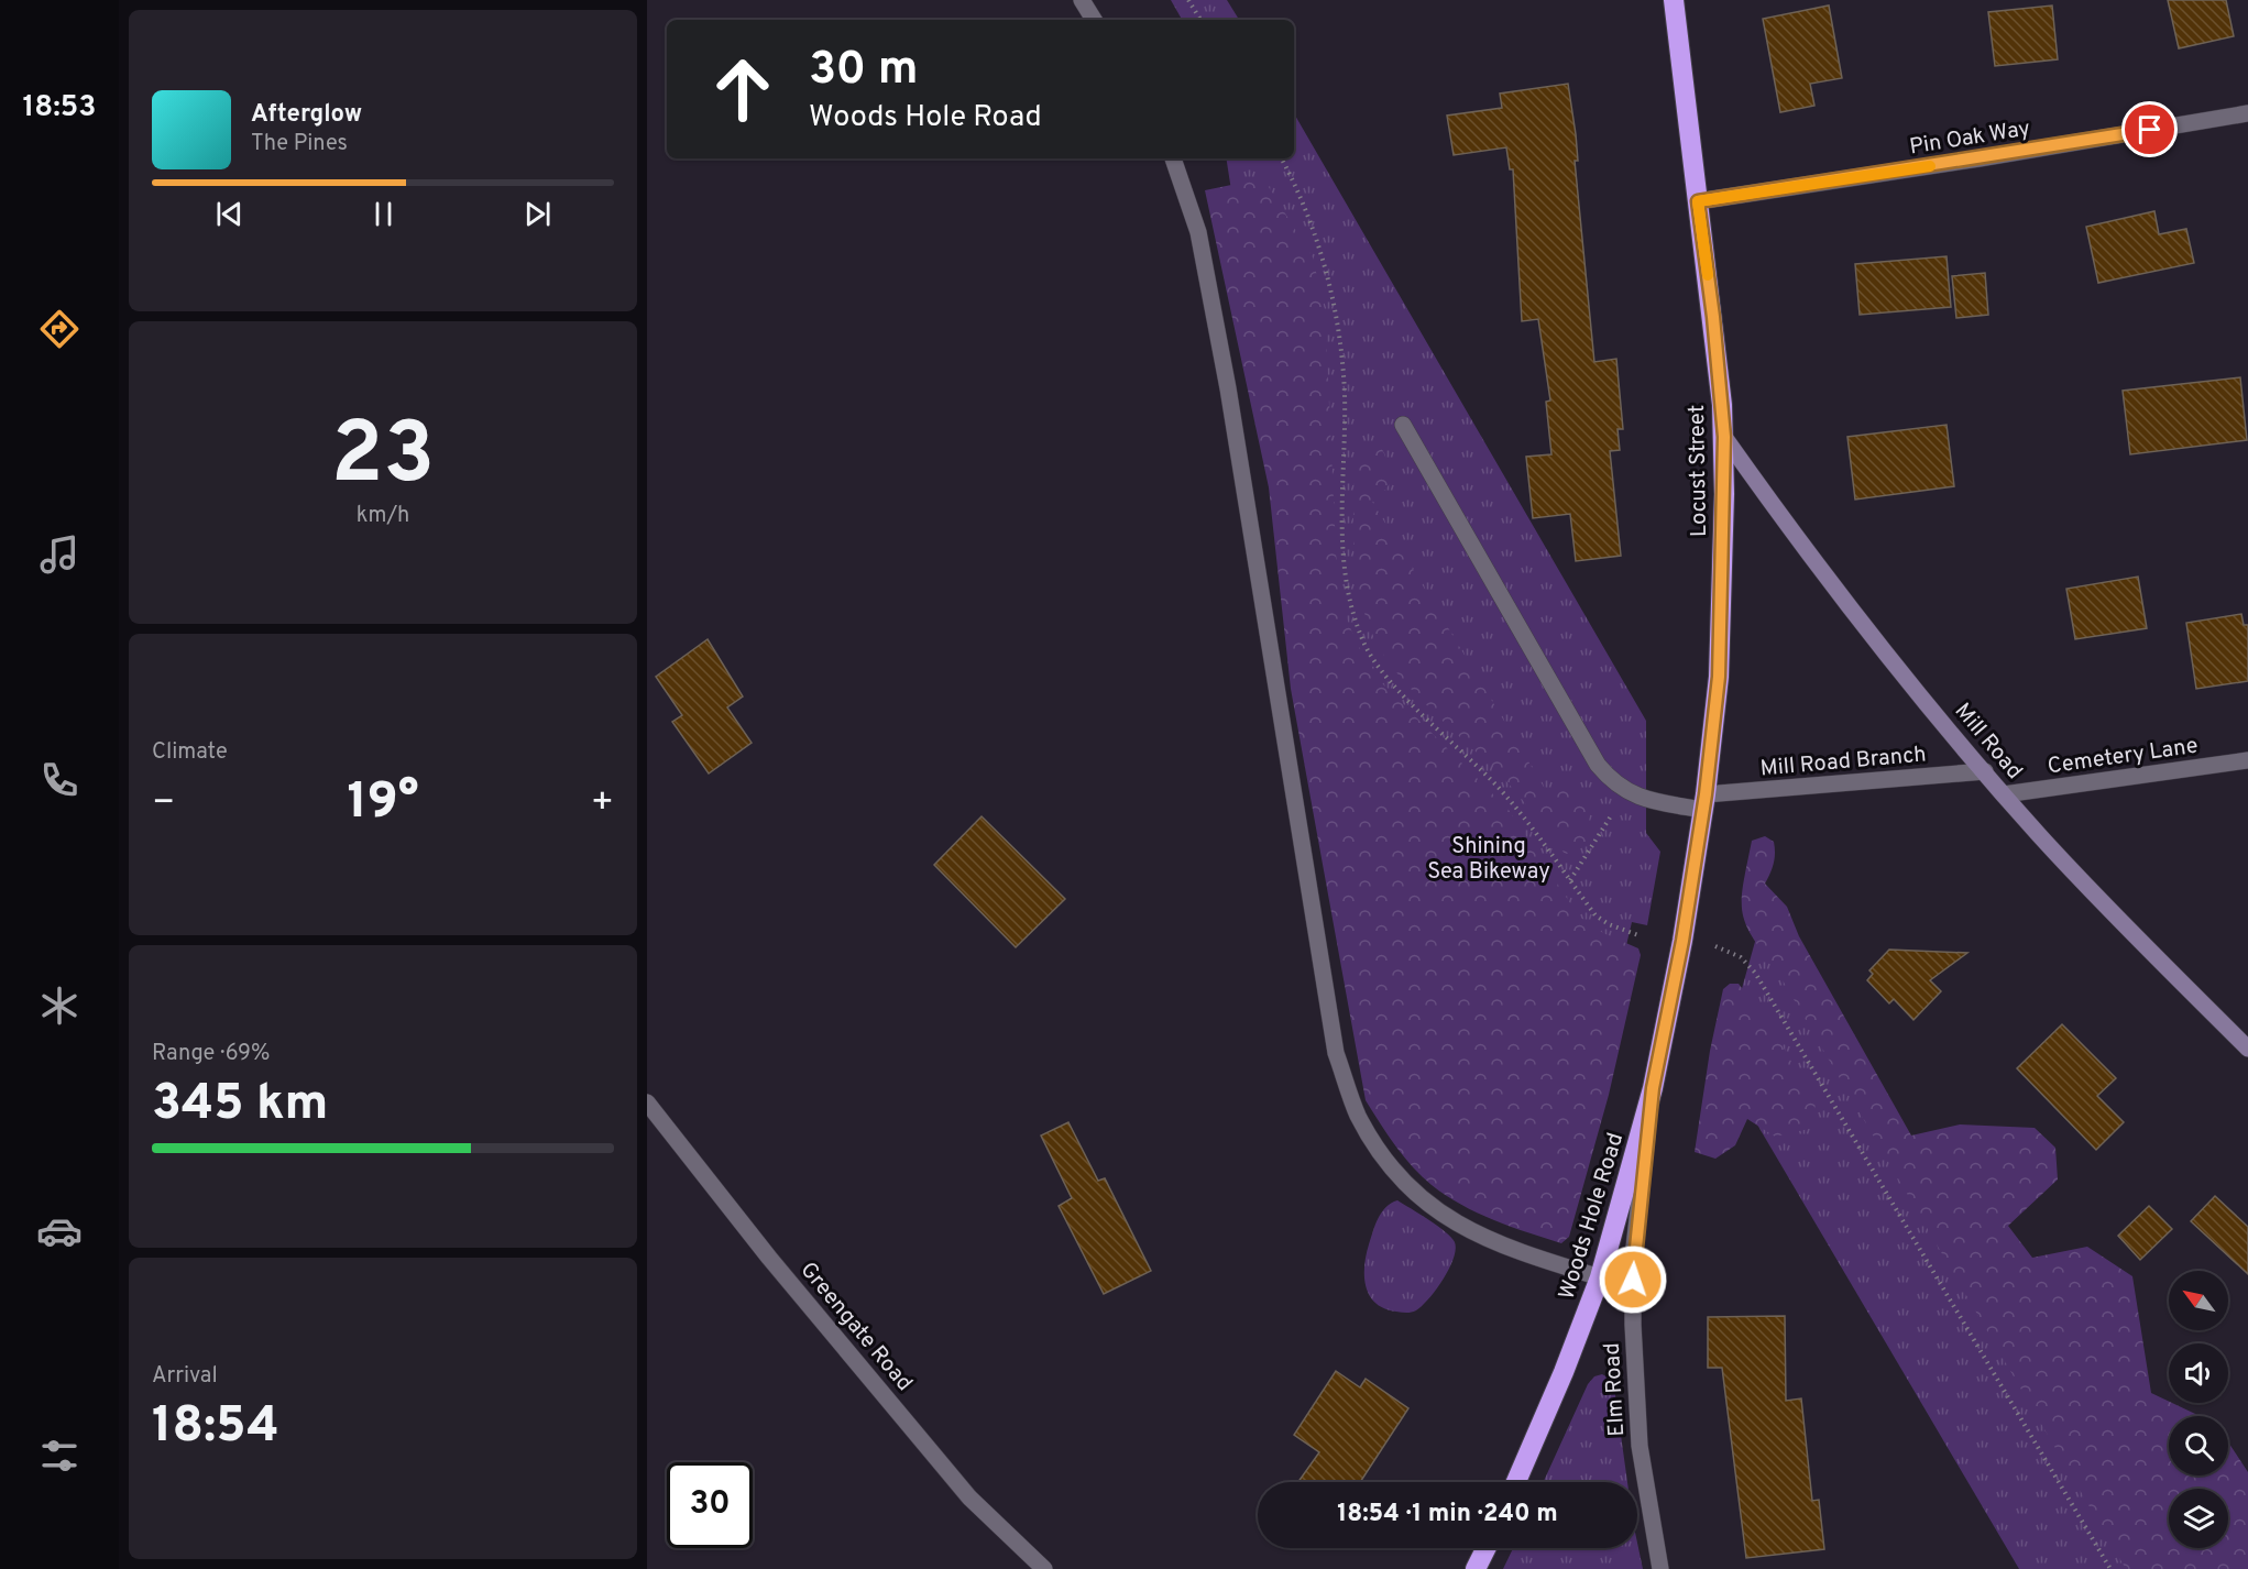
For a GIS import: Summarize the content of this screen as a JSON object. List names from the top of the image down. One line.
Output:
{"streets":{"highway":["Locust Street","Woods Hole Road"],"street":["Pin Oak Way","Mill Road","Cemetery Lane","Mill Road Branch","Greengate Road","Elm Road"]},"crossings":[["Pin Oak Way","Locust Street"],["Locust Street","Mill Road"],["Locust Street","Mill Road Branch"],["Locust Street","Woods Hole Road"],["Mill Road","Cemetery Lane"],["Mill Road","Mill Road Branch"],["Woods Hole Road","Elm Road"]],"parks":["Shining Sea Bikeway"],"north":"top left","page":{"tabs":"18:53","turn":["30 m","Woods Hole Road"],"song":["Afterglow","The Pines"],"tile":[["23","km/h"],"Climate",["Range · 69%","345 km"],["Arrival","18:54"]],"heat":["−","19°","+"],"limit":"30","trip":"18:54 · 1 min · 240 m"}}
